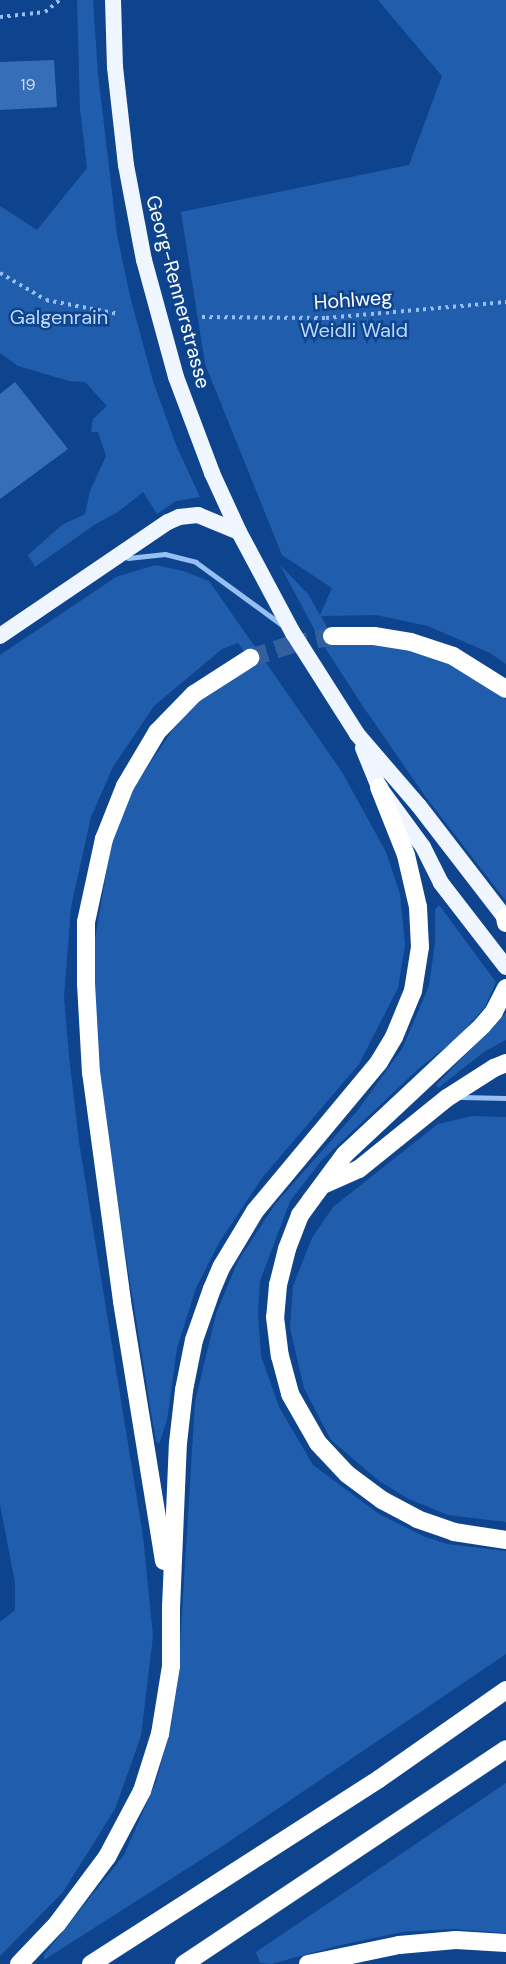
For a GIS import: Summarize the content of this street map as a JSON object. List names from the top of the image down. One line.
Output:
{"streets":{"highway":["Georg-Rennerstrasse"],"path":["Hohlweg"]},"parks":["Galgenrain","Weidli Wald"],"house_numbers":["19"]}
